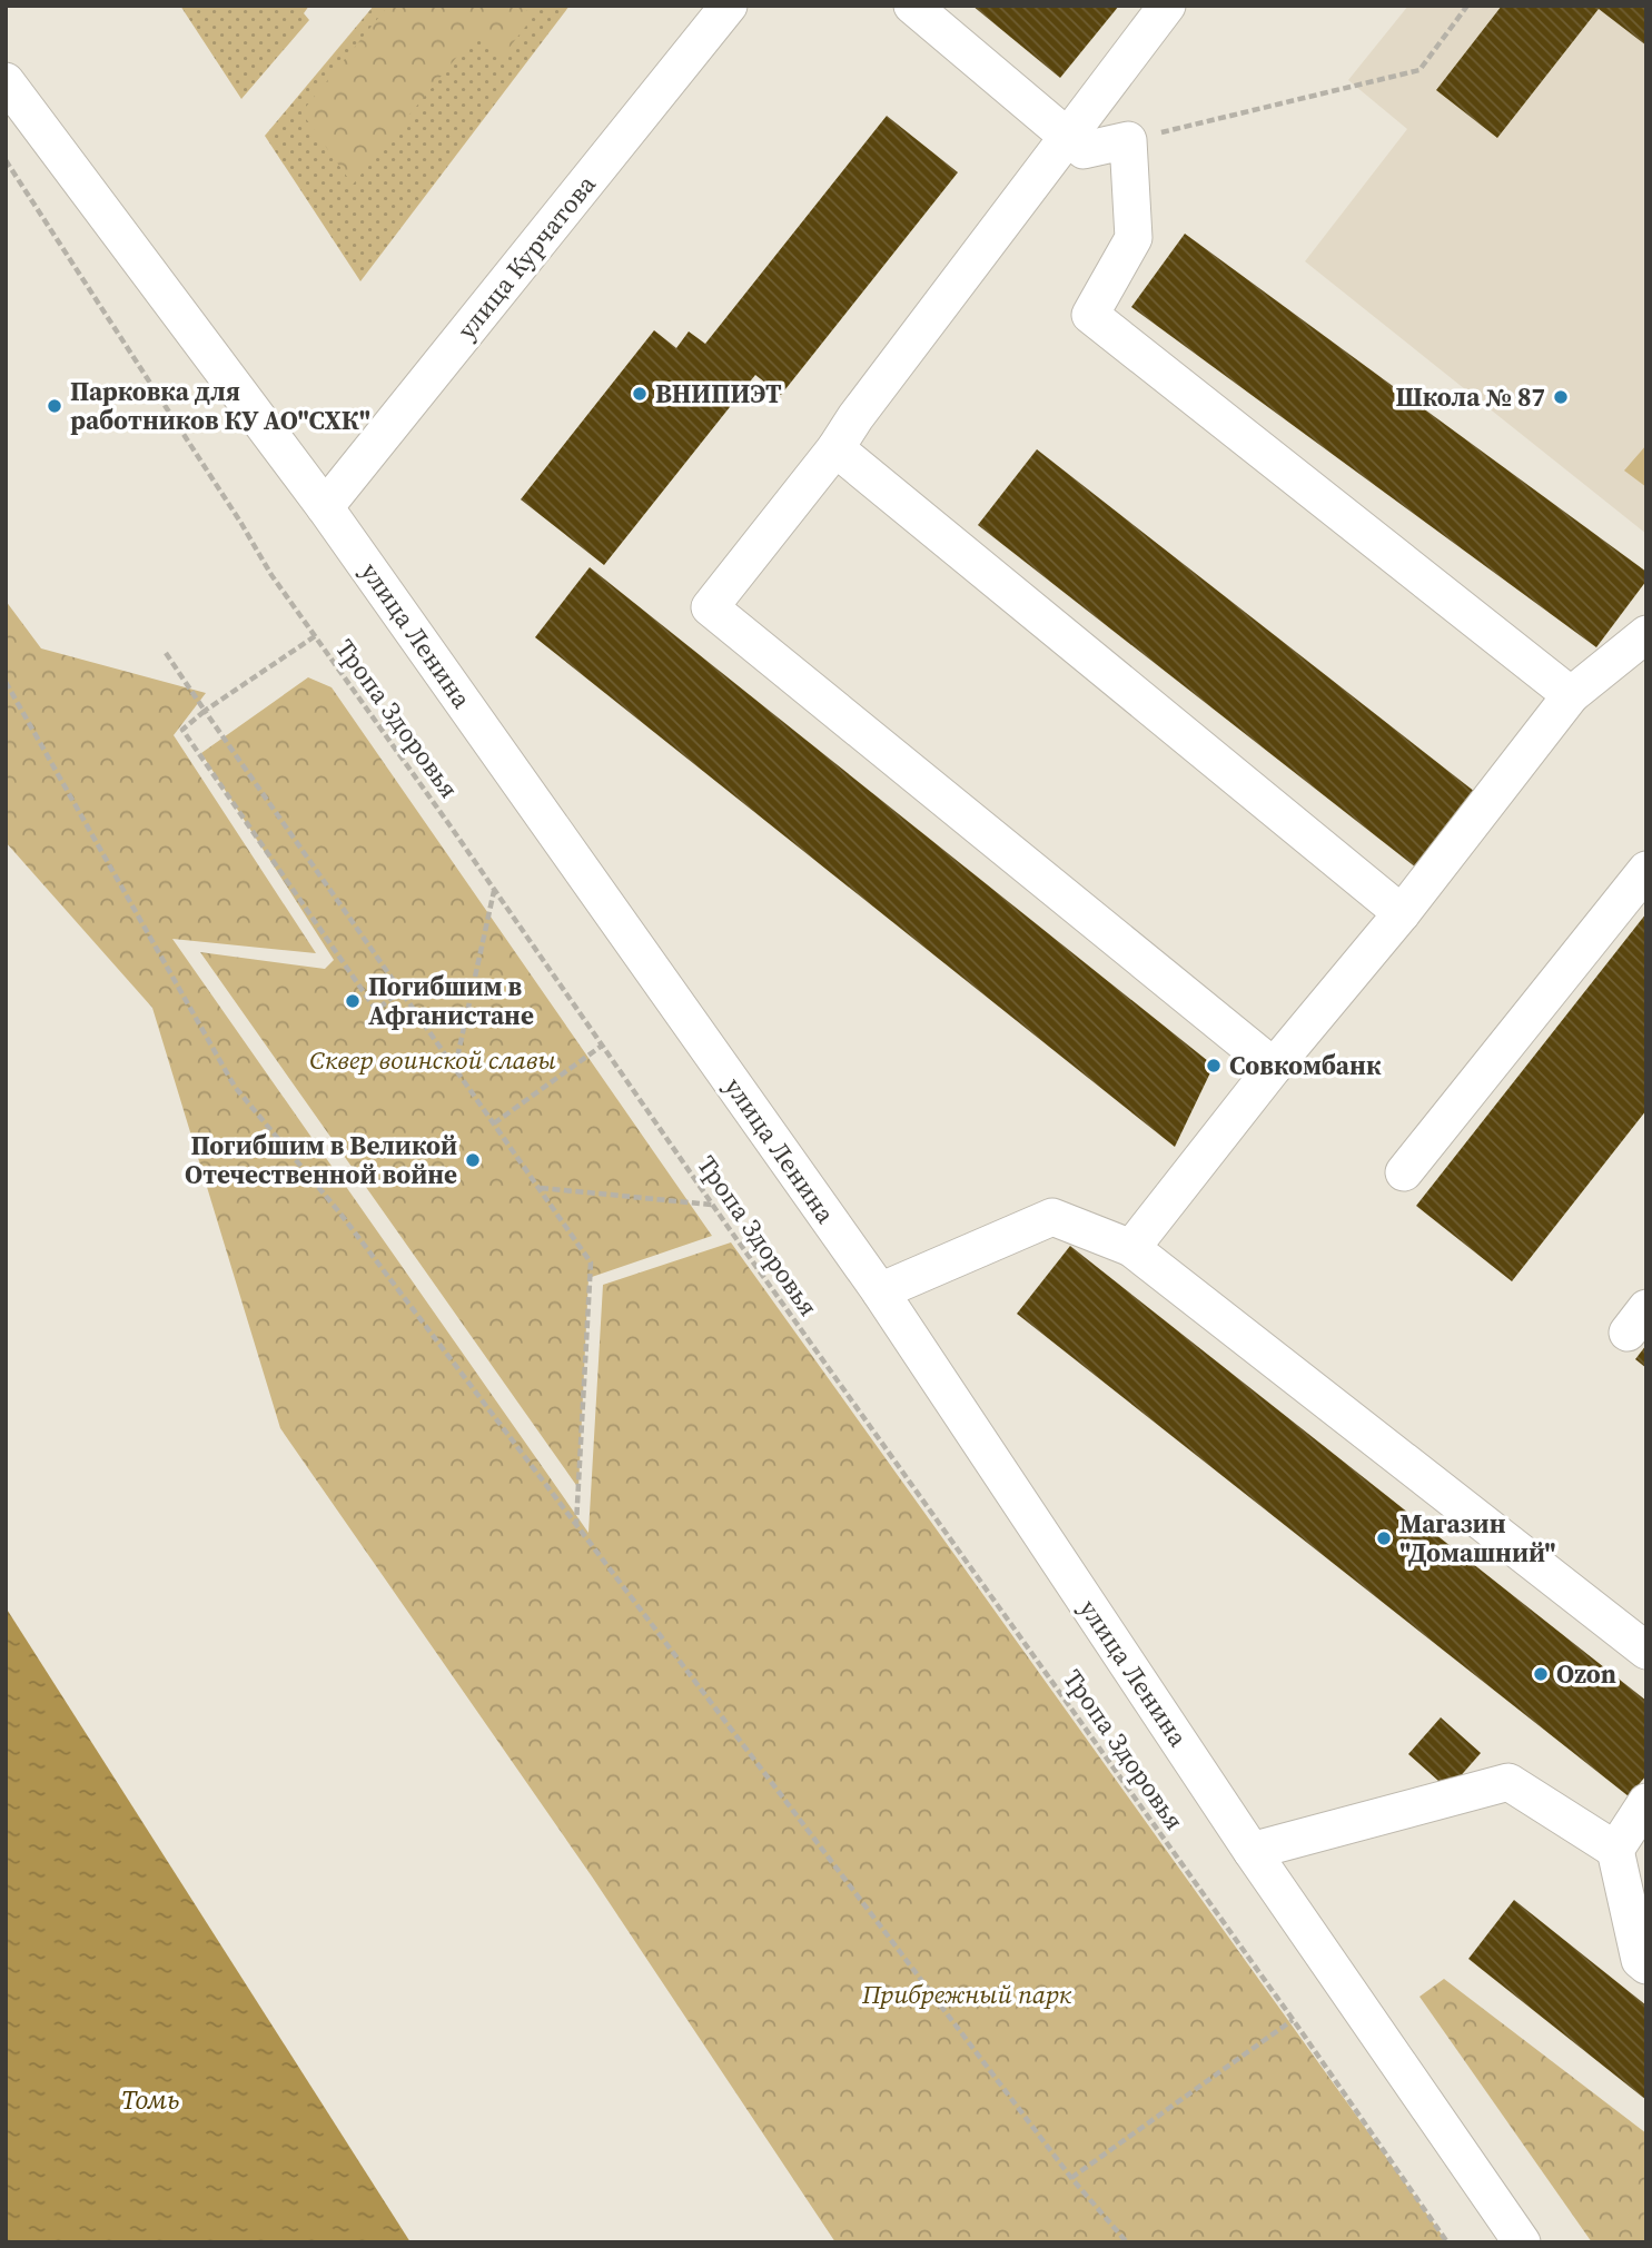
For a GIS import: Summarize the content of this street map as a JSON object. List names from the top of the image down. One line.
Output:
{"streets":{"street":["улица Курчатова","улица Ленина"],"path":["Тропа Здоровья"]},"crossings":[["улица Курчатова","улица Ленина"]],"water":["Томь"],"parks":["Сквер воинской славы","Прибрежный парк"],"places":["ВНИПИЭТ","Школа № 87","Парковка для работников КУ АО\"СХК\"","Погибшим в Афганистане","Совкомбанк","Погибшим в Великой Отечественной войне","Магазин \"Домашний\"","Ozon"]}
